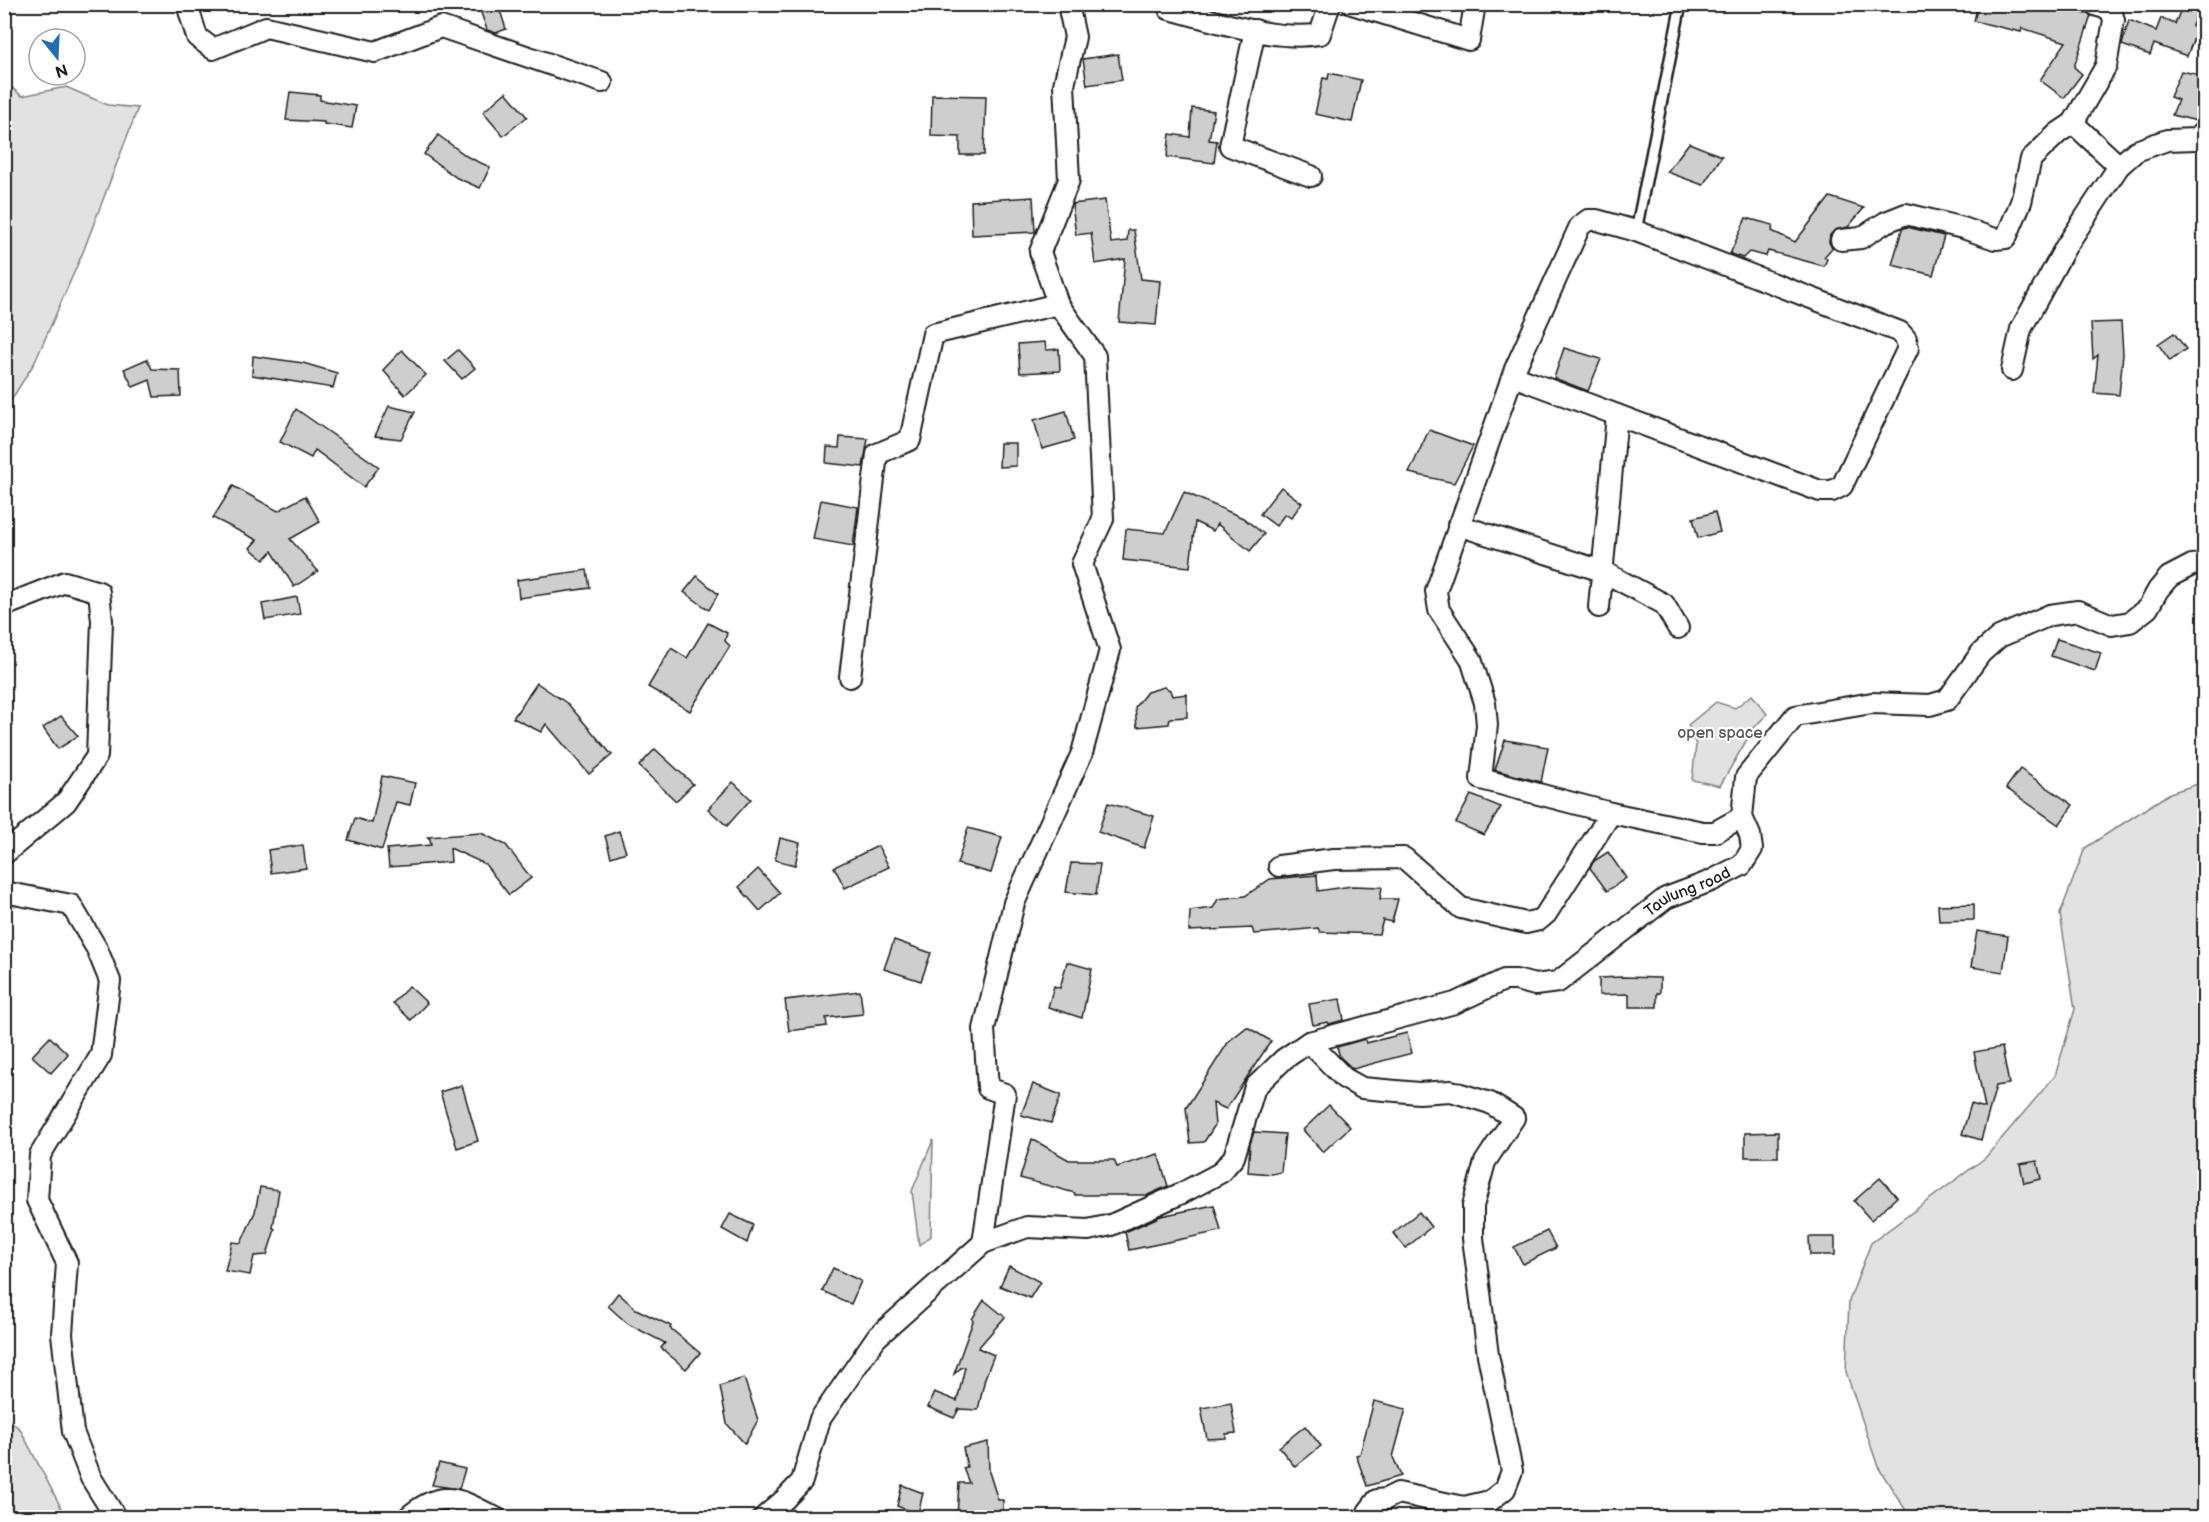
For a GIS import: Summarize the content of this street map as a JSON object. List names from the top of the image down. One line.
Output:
{"streets":{"street":["Taulung road"]},"parks":["open space"],"north":"bottom"}
